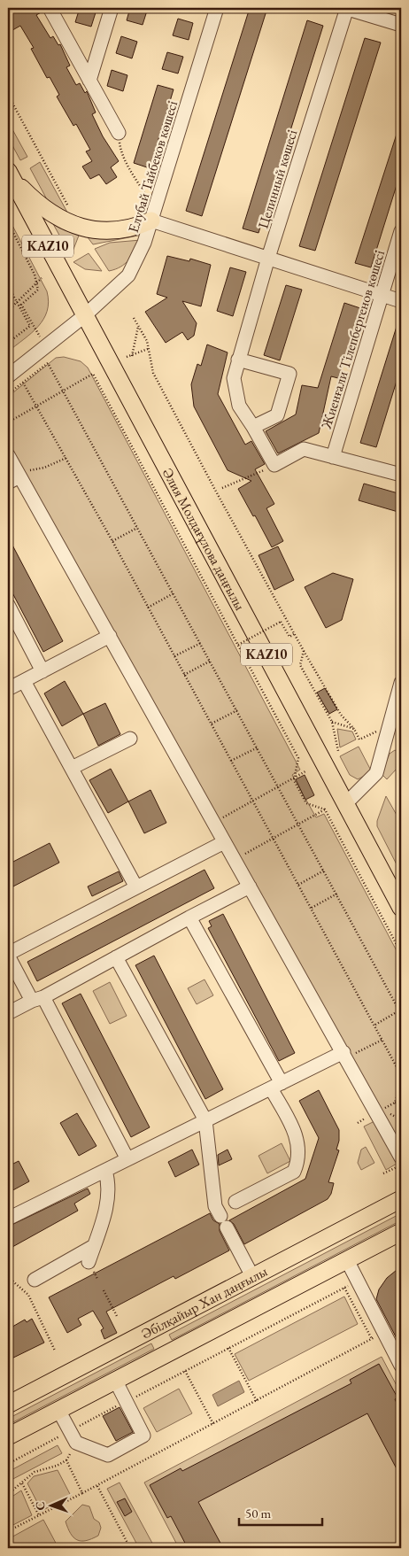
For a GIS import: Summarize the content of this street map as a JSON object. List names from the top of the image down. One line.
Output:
{"streets":{"main road":["KAZ10","Әлия Молдағұлова даңғылы","Әбілқайыр Хан даңғылы"],"street":["Елубай Тайбеков көшесі","Целинный көшесі","Жиенғали Тілепбергенов көшесі"]},"crossings":[["Елубай Тайбеков көшесі","Әлия Молдағұлова даңғылы"]],"scale_bar":"50 m","north":"left"}
